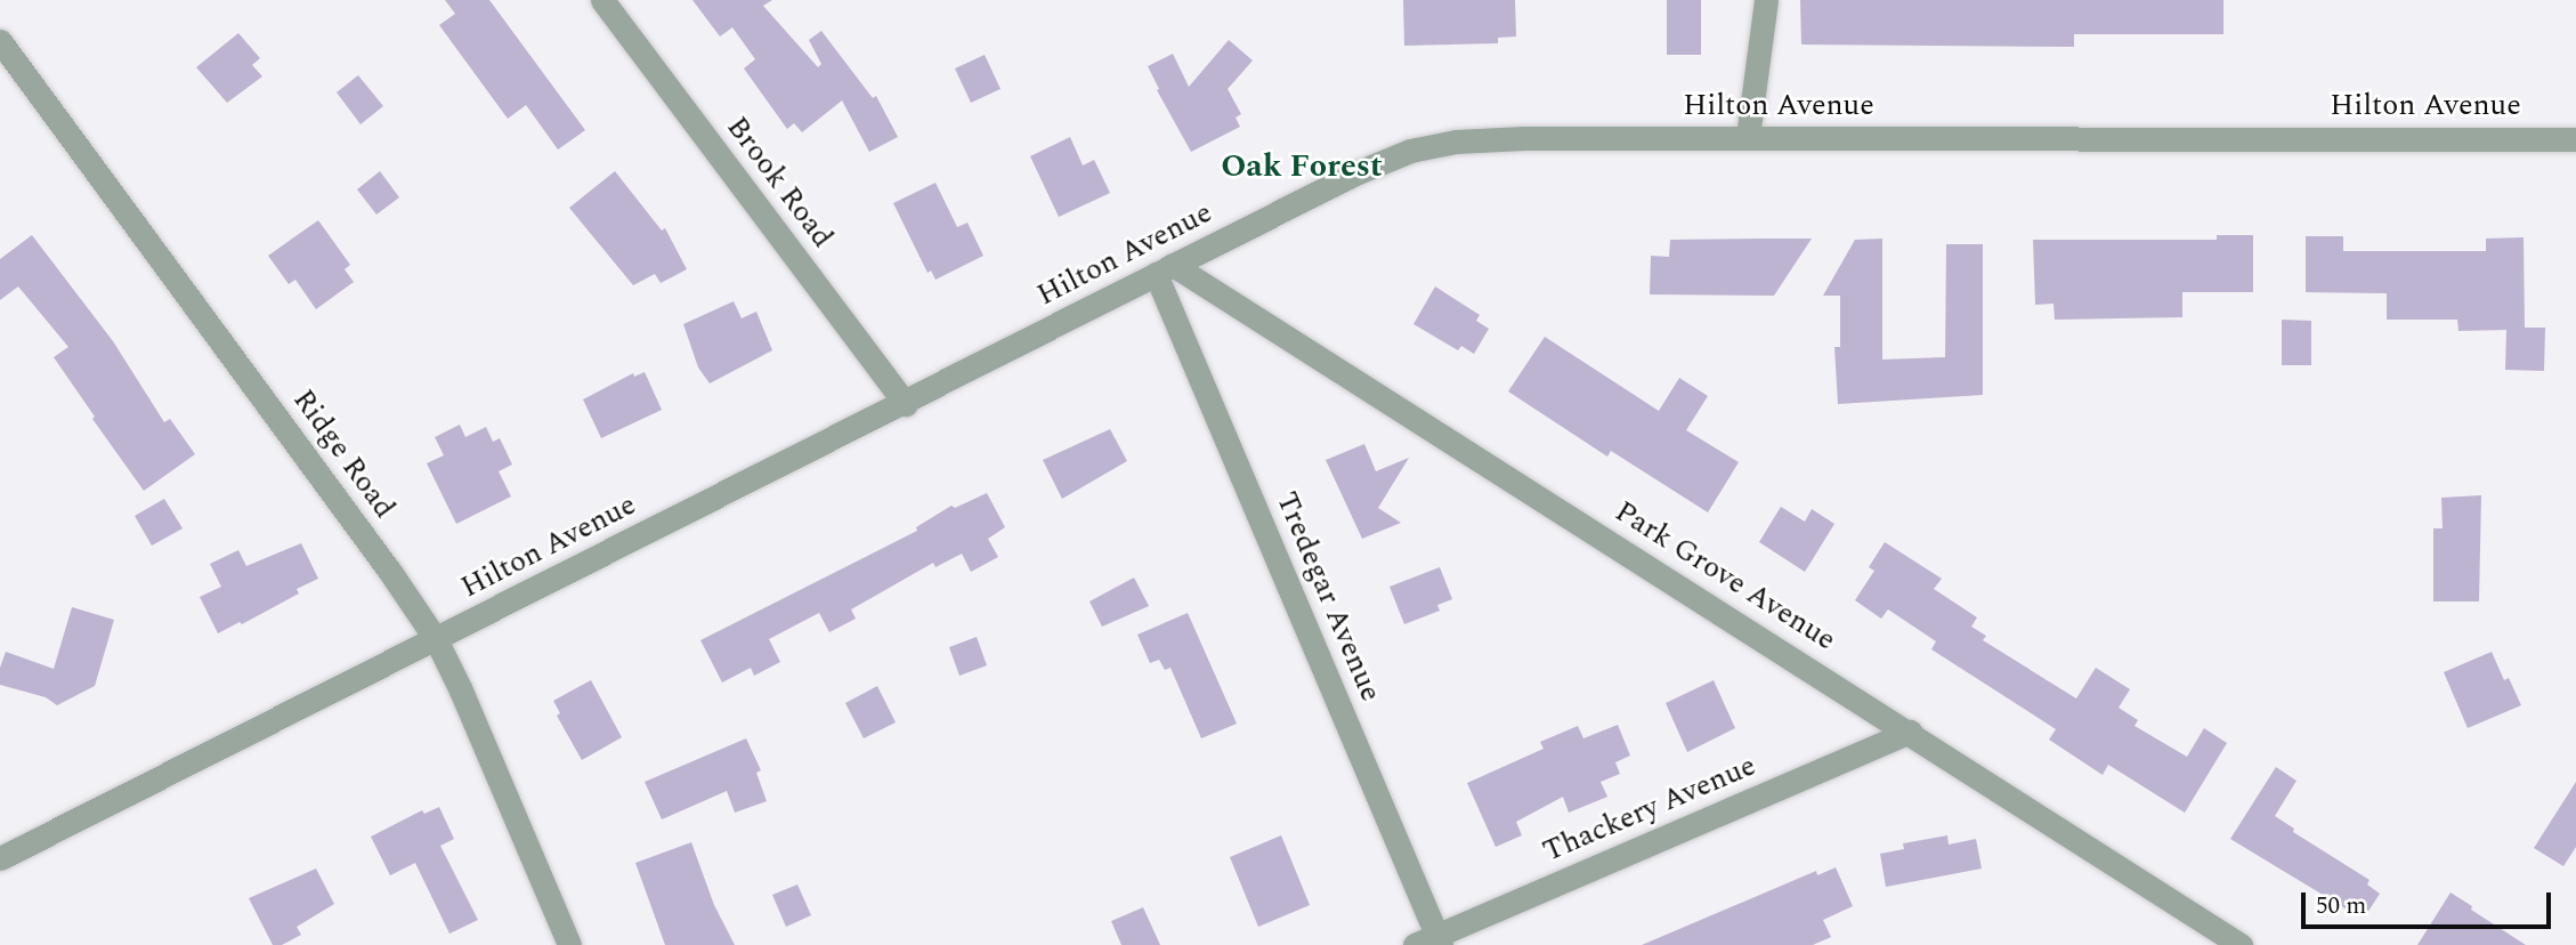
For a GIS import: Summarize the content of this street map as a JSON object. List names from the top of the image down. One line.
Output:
{"streets":{"street":["Hilton Avenue","Brook Road","Ridge Road","Park Grove Avenue","Tredegar Avenue","Thackery Avenue"]},"crossings":[["Hilton Avenue","Brook Road"],["Hilton Avenue","Ridge Road"],["Hilton Avenue","Park Grove Avenue"],["Hilton Avenue","Tredegar Avenue"],["Park Grove Avenue","Tredegar Avenue"],["Park Grove Avenue","Thackery Avenue"],["Tredegar Avenue","Thackery Avenue"]],"districts":["Oak Forest"],"scale_bar":"50 m"}
